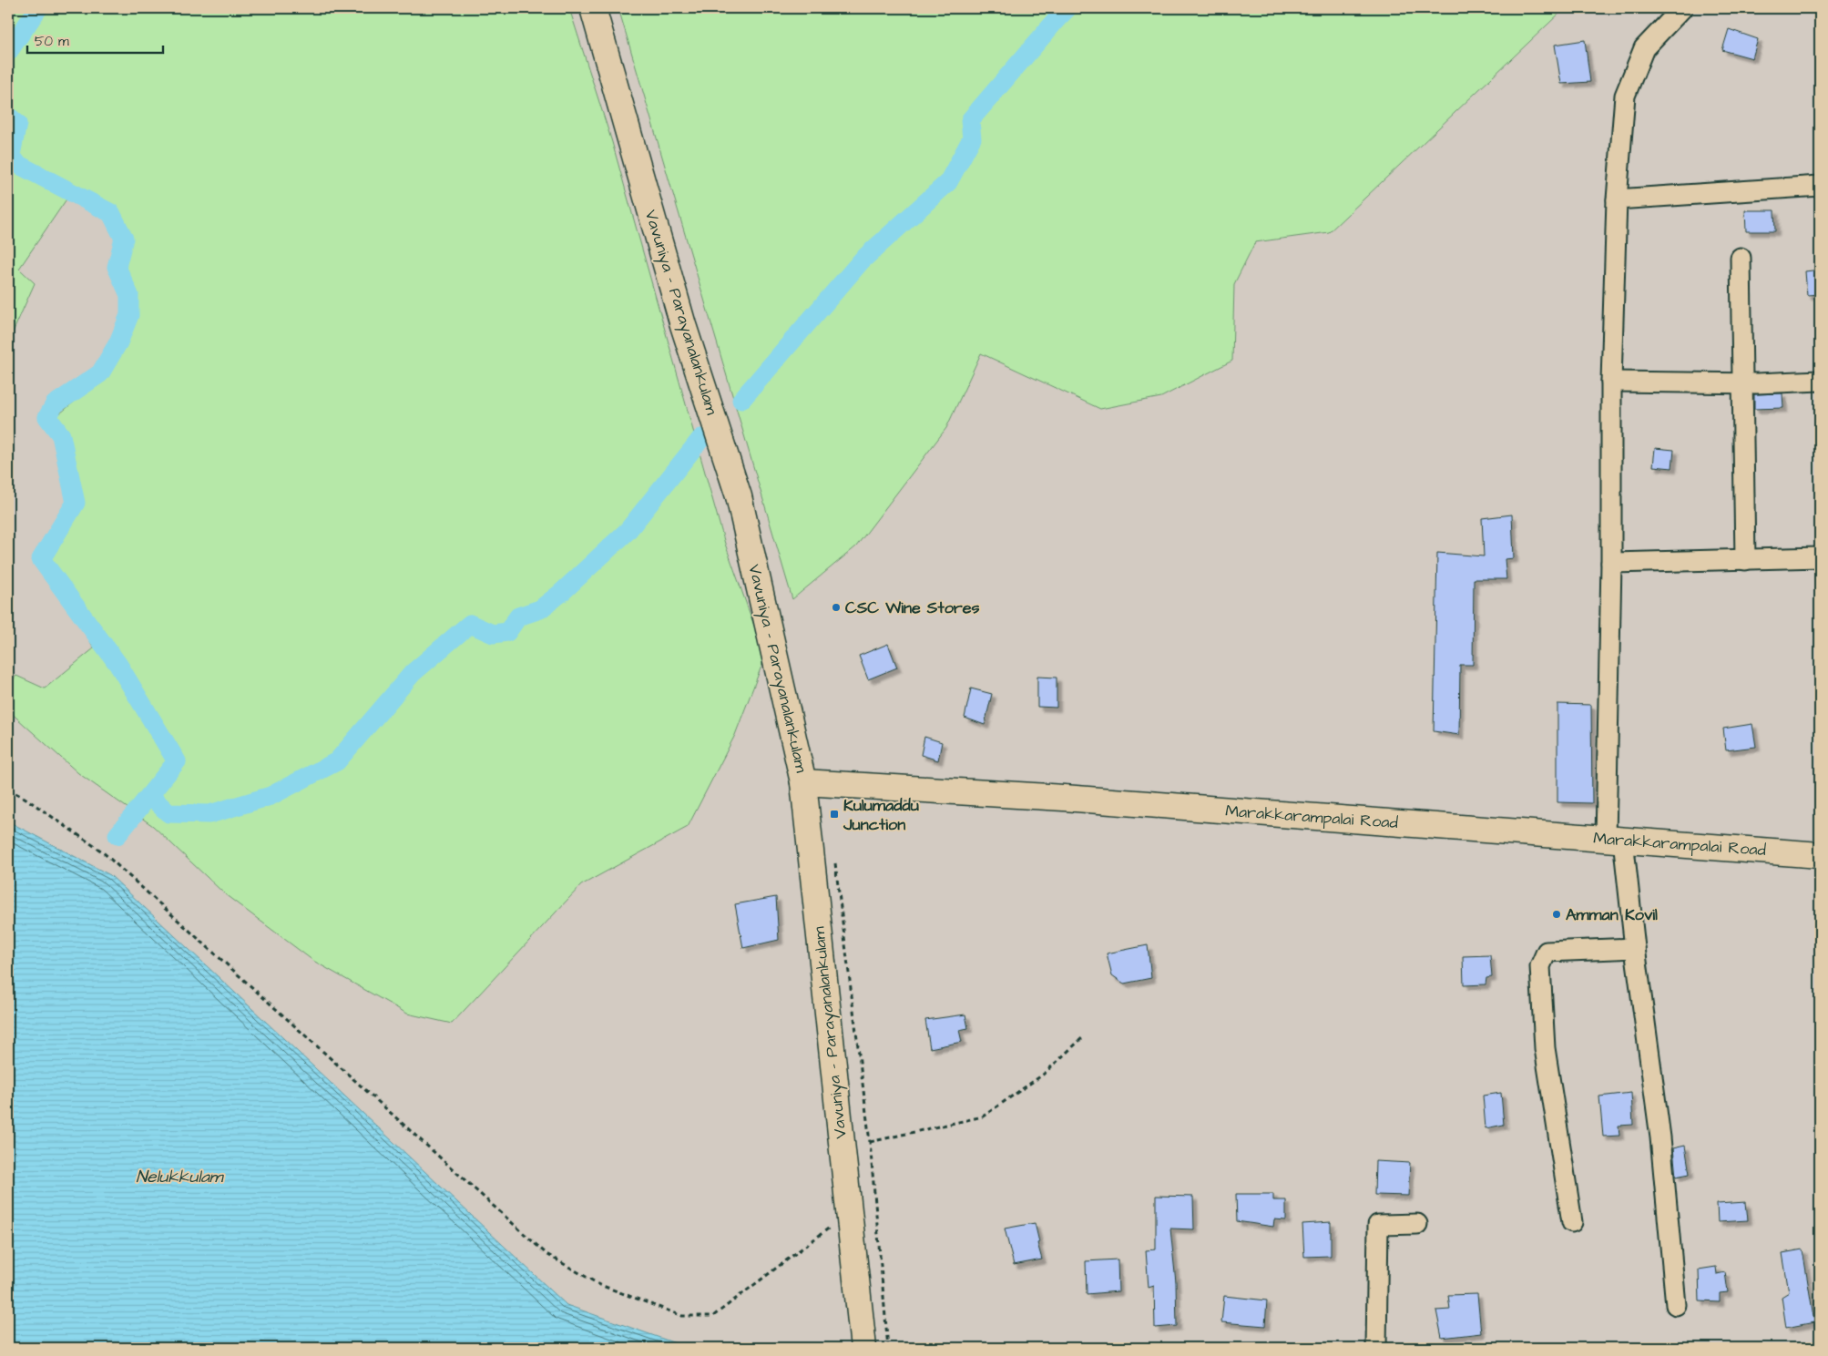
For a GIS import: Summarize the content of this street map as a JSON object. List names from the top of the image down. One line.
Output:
{"streets":{"main road":["Vavuniya - Parayanalankulam","Marakkarampalai Road"]},"crossings":[["Vavuniya - Parayanalankulam","Marakkarampalai Road"]],"water":["Nelukkulam"],"places":{"other":["CSC Wine Stores","Amman Kovil"],"transit":["Kulumaddu Junction"]},"scale_bar":"50 m"}
